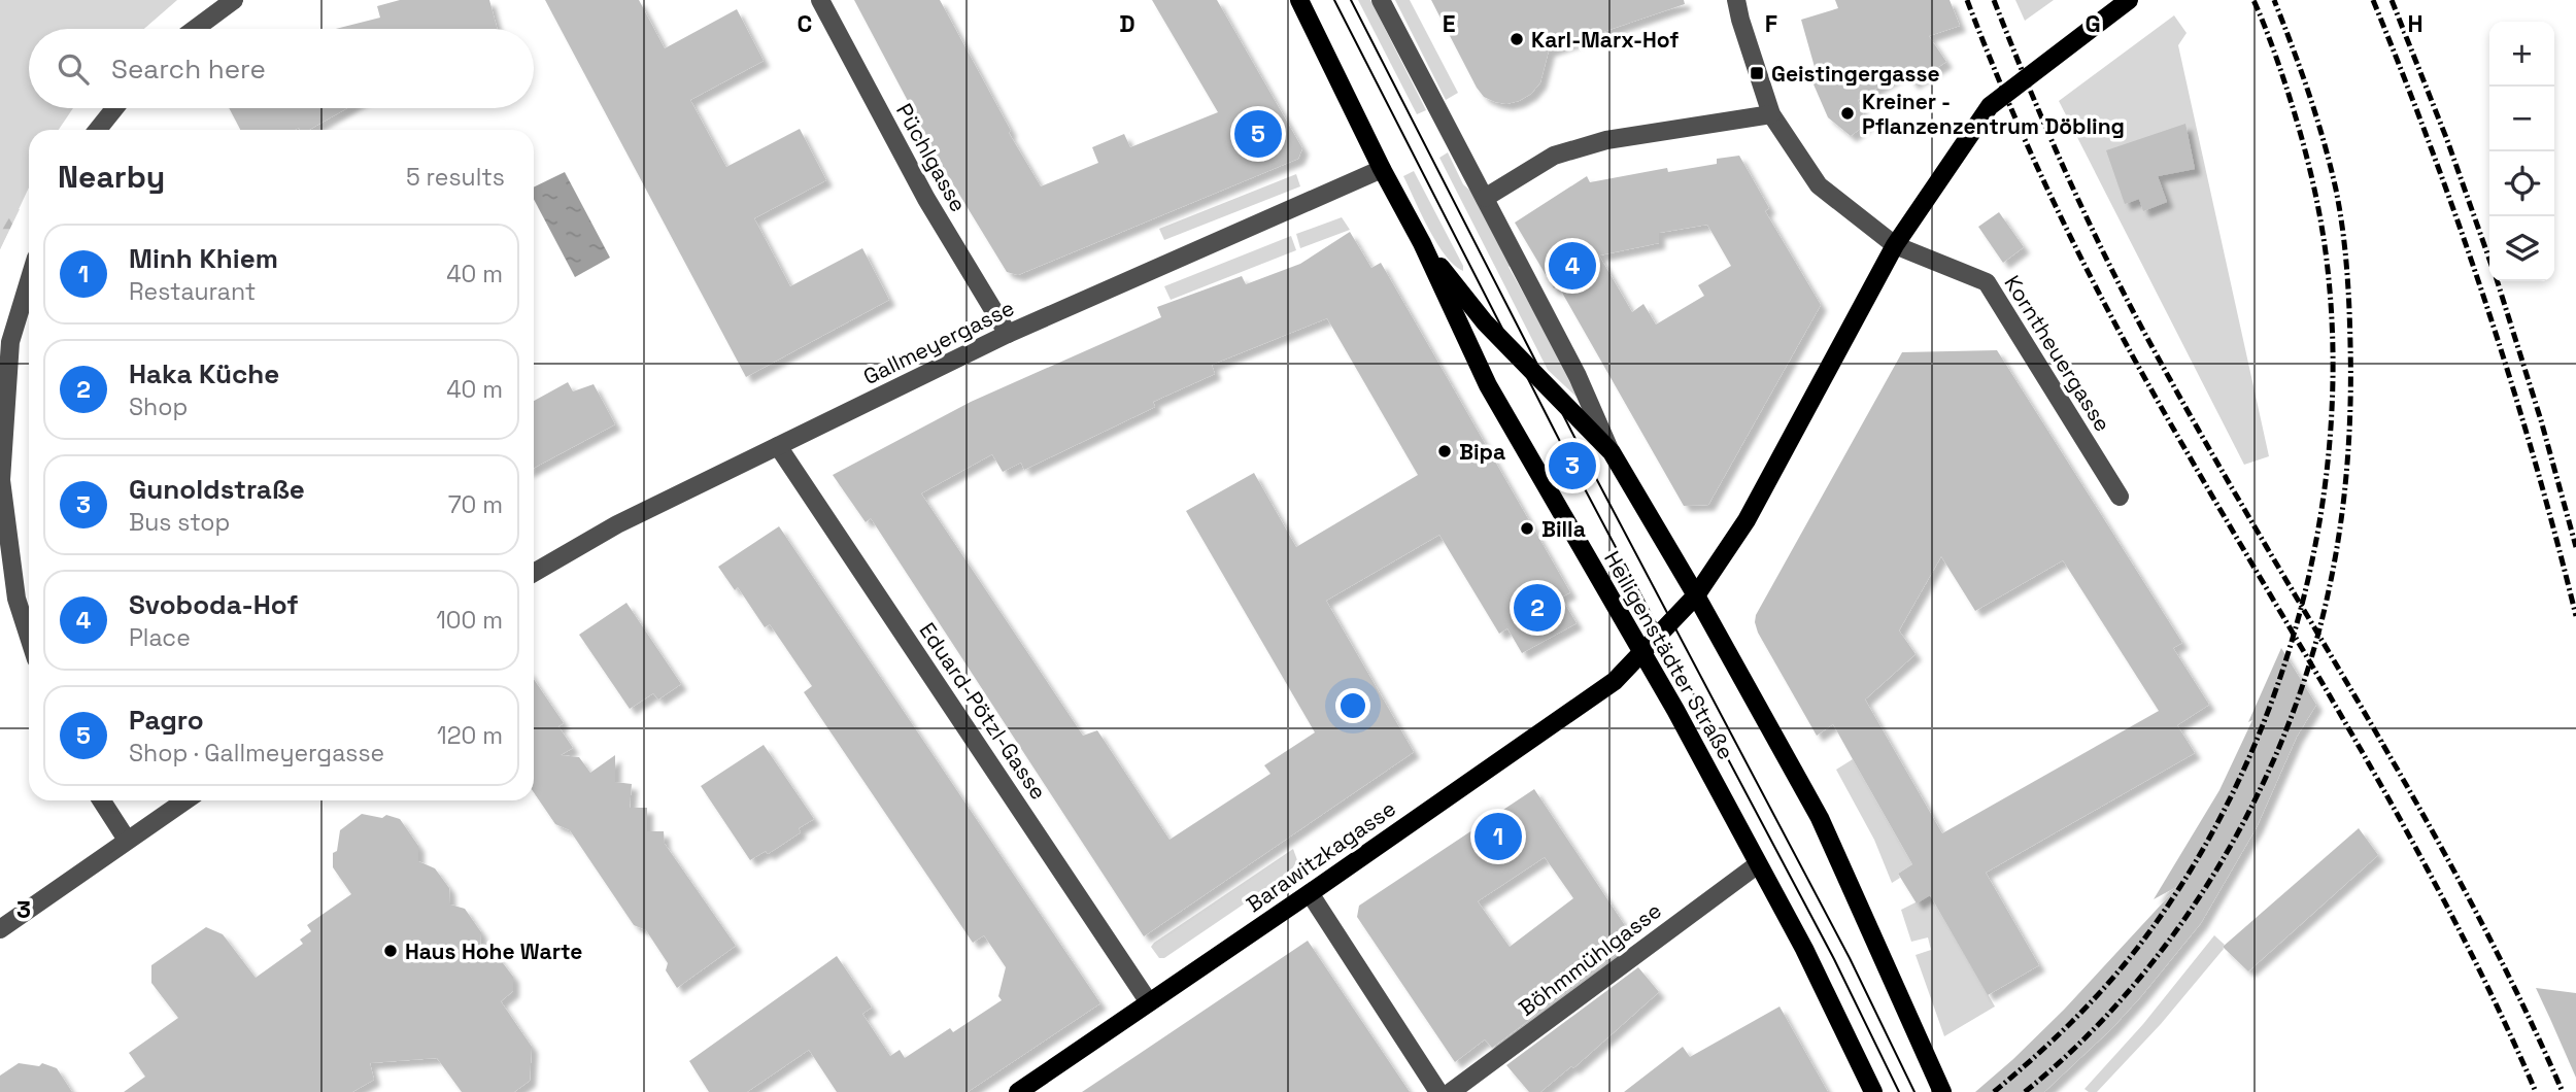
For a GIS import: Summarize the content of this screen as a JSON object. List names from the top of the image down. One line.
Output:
{"streets":{"main road":["Heiligenstädter Straße","Barawitzkagasse"],"street":["Püchlgasse","Gallmeyergasse","Korntheuergasse","Eduard-Pötzl-Gasse","Böhmmühlgasse"]},"crossings":[["Püchlgasse","Gallmeyergasse"],["Gallmeyergasse","Heiligenstädter Straße"],["Gallmeyergasse","Eduard-Pötzl-Gasse"],["Korntheuergasse","Barawitzkagasse"],["Heiligenstädter Straße","Barawitzkagasse"],["Heiligenstädter Straße","Böhmmühlgasse"],["Eduard-Pötzl-Gasse","Barawitzkagasse"]],"places":{"other":["Karl-Marx-Hof","Kreiner - Pflanzenzentrum Döbling","Bipa","Billa","Haus Hohe Warte"],"transit":["Geistingergasse"]},"page":{"map_buttons":["+","−"],"search":"Search here","pins":["5","4","3","2","1"],"heading":["Nearby","5 results"],"list":[{"mark":"1","name":"Minh Khiem","note":"Restaurant","value":"40 m"},{"mark":"2","name":"Haka Küche","note":"Shop","value":"40 m"},{"mark":"3","name":"Gunoldstraße","note":"Bus stop","value":"70 m"},{"mark":"4","name":"Svoboda-Hof","note":"Place","value":"100 m"},{"mark":"5","name":"Pagro","note":"Shop · Gallmeyergasse","value":"120 m"}]},"grid":{"columns":["C","D","E","F","G","H"],"rows":["3"]}}
